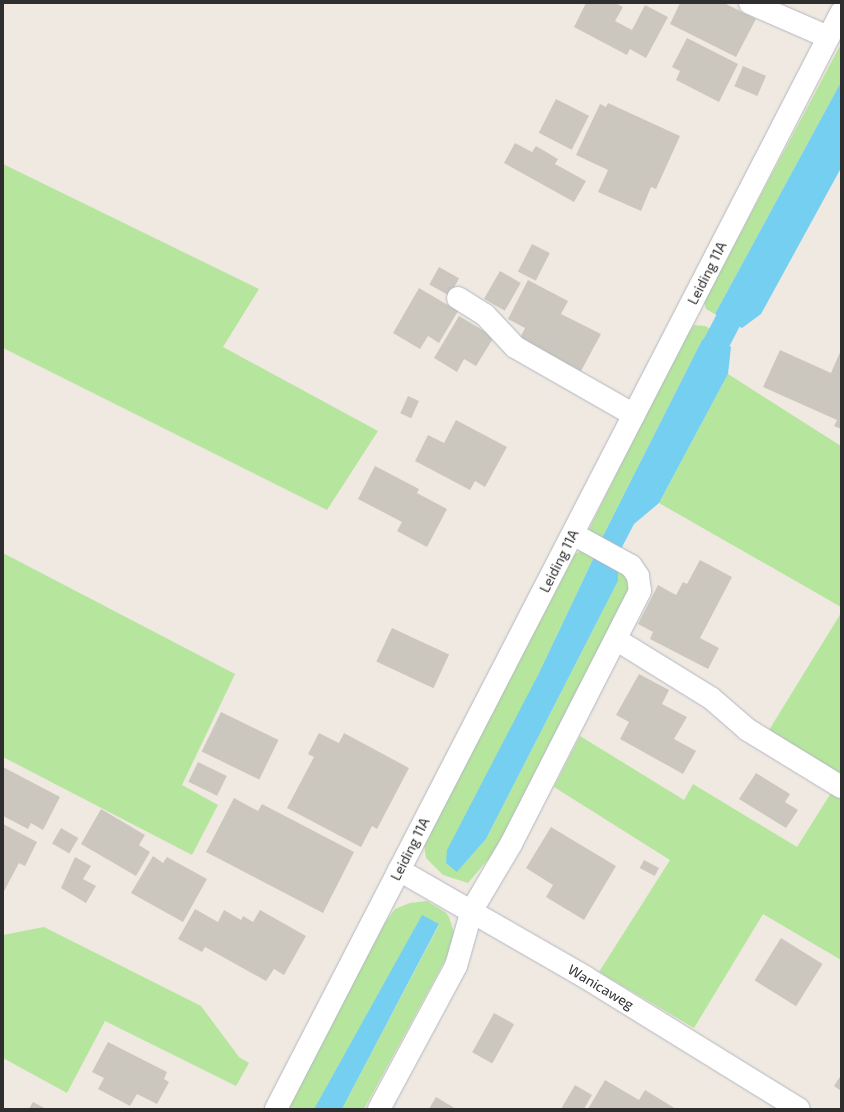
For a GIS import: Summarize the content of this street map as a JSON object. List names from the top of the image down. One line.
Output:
{"streets":{"street":["Leiding 11A","Wanicaweg"]},"crossings":[["Leiding 11A","Wanicaweg"]]}
